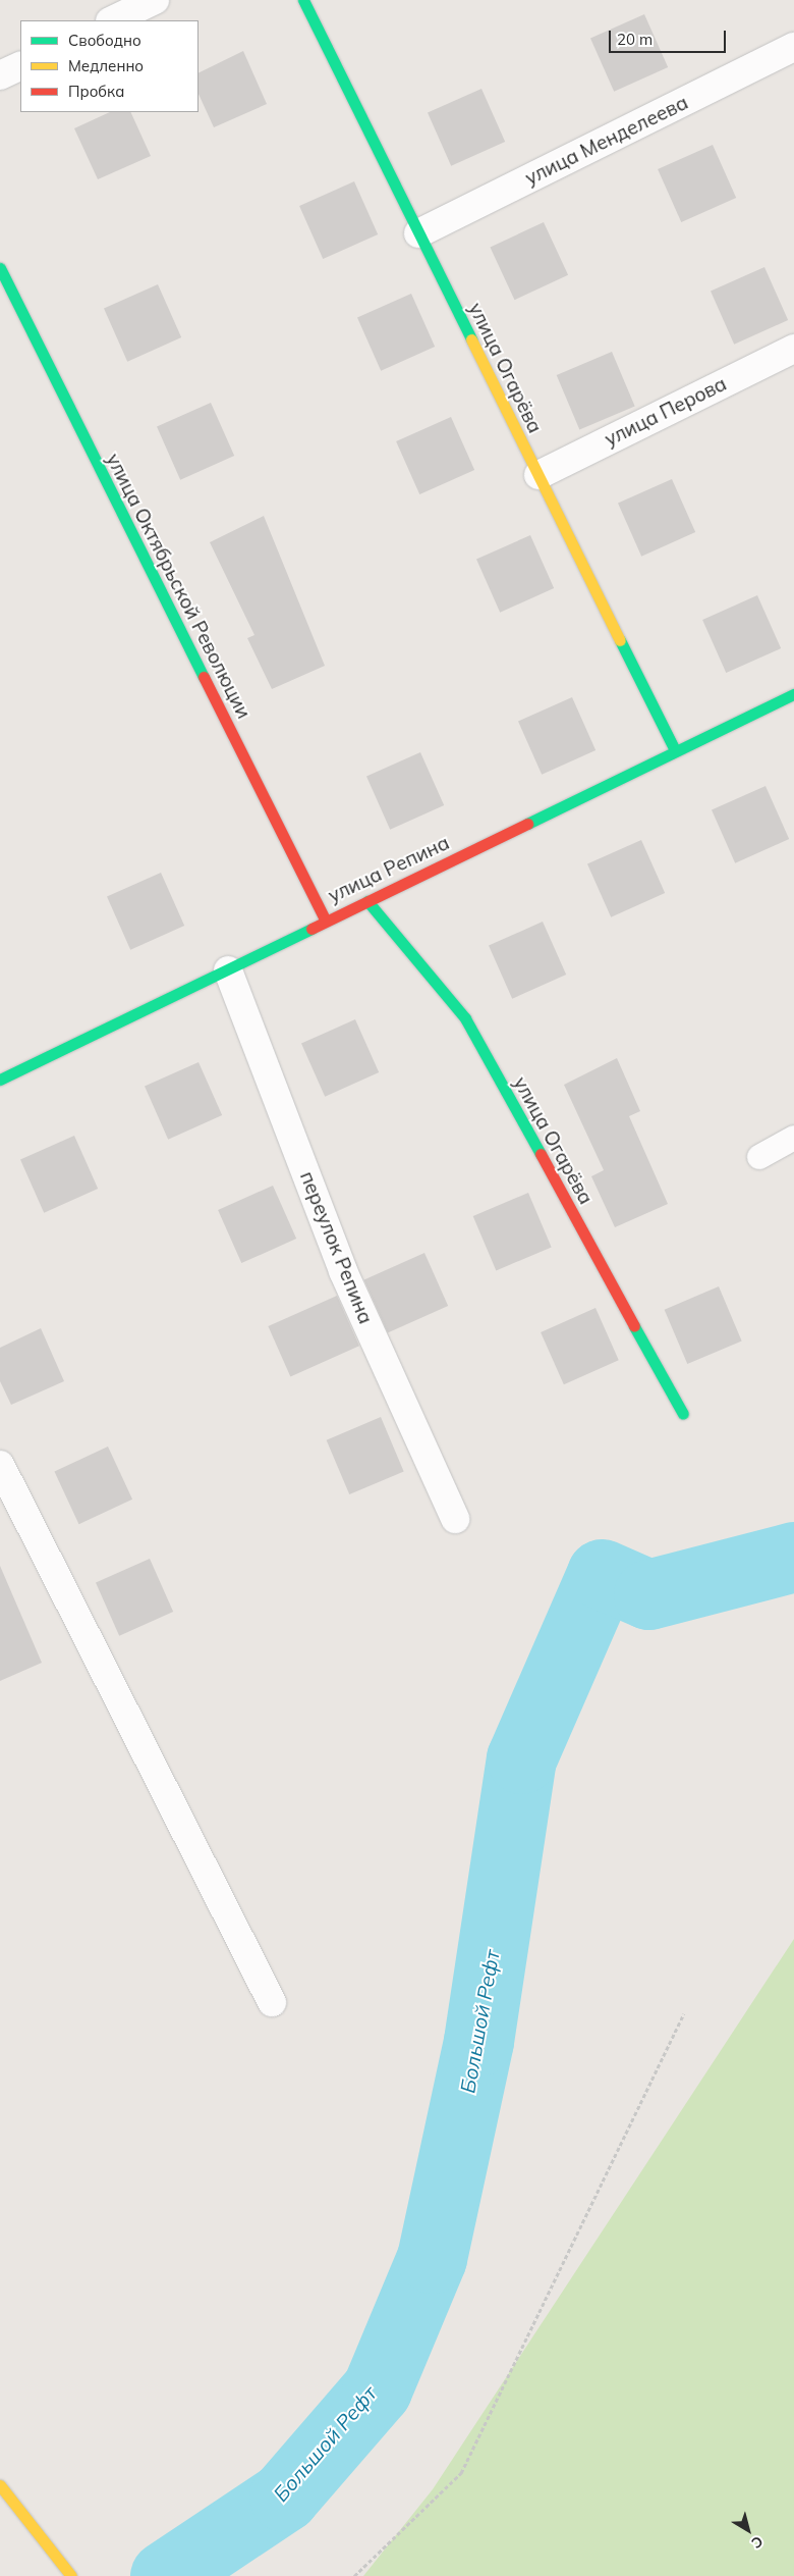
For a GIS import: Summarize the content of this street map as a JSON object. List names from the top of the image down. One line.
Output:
{"streets":{"street":["улица Менделеева","улица Огарёва","улица Перова","улица Октябрьской Революции","улица Репина","переулок Репина"]},"crossings":[["улица Менделеева","улица Огарёва"],["улица Огарёва","улица Перова"],["улица Огарёва","улица Репина"],["улица Октябрьской Революции","улица Репина"],["улица Репина","переулок Репина"]],"water":["Большой Рефт"],"legend":["Свободно","Медленно","Пробка"],"scale_bar":"20 m","north":"bottom right"}
